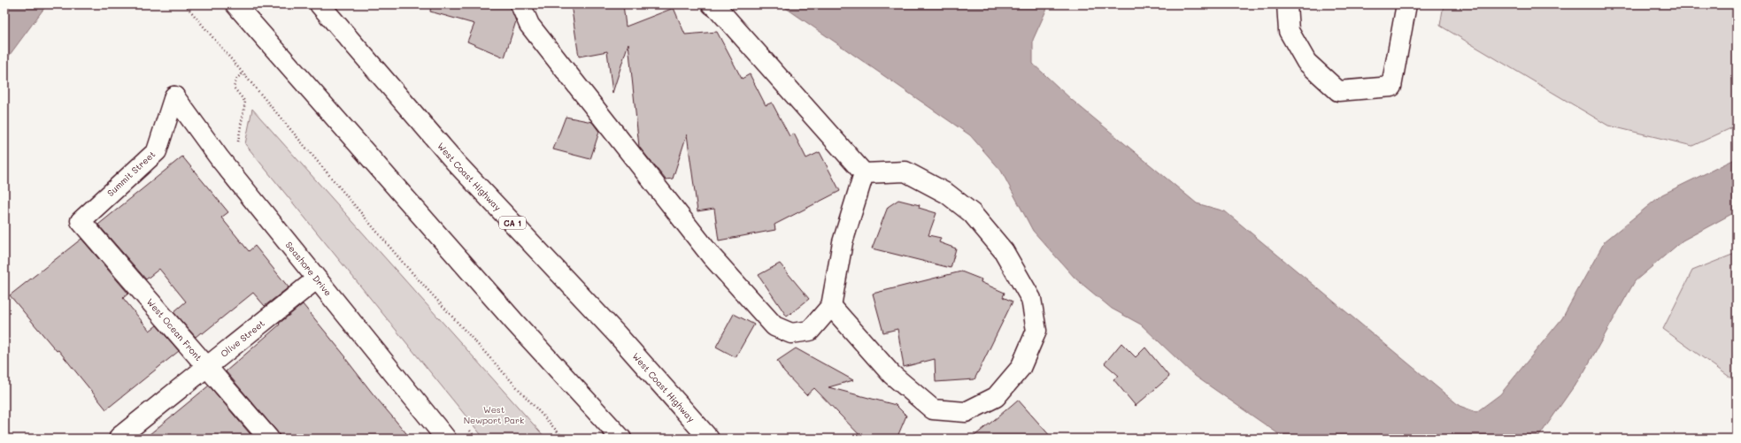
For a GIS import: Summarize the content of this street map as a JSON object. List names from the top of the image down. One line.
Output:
{"streets":{"main road":["Summit Street","West Coast Highway","CA 1","Seashore Drive","West Ocean Front","Olive Street"]},"crossings":[["Summit Street","Seashore Drive"],["Summit Street","West Ocean Front"],["Seashore Drive","Olive Street"],["West Ocean Front","Olive Street"]],"parks":["West Newport Park"]}
